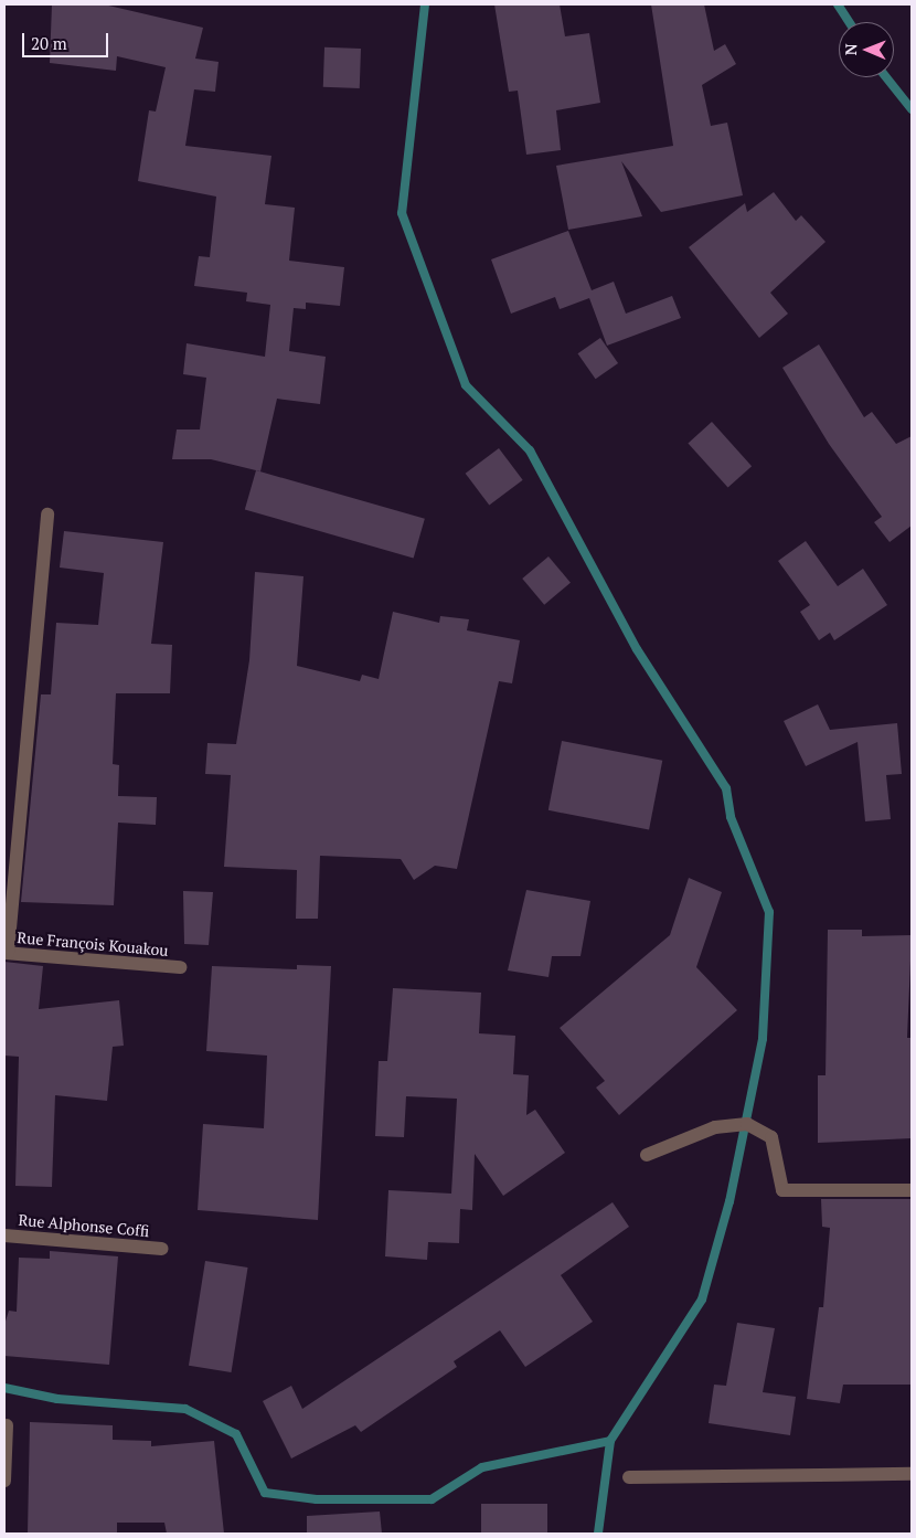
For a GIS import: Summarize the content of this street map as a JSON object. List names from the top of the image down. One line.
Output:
{"streets":{"street":["Rue François Kouakou","Rue Alphonse Coffi"]},"scale_bar":"20 m","north":"left"}
